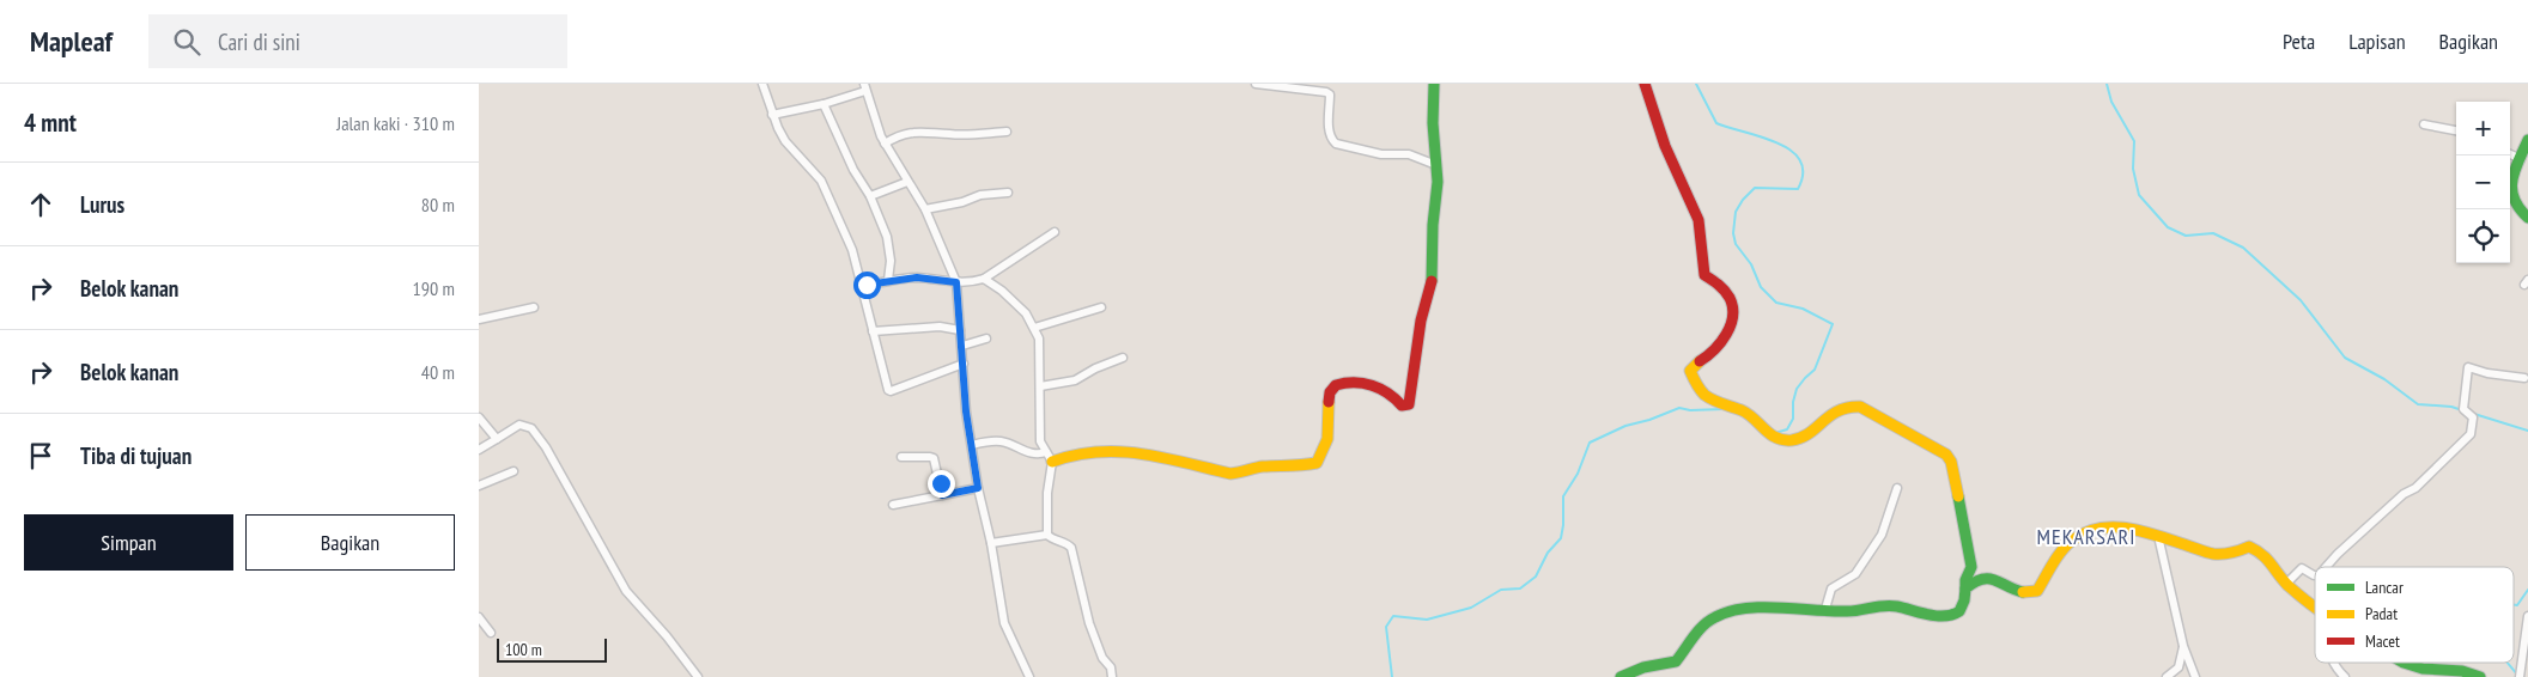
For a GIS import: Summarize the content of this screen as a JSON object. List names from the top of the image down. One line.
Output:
{"districts":["MEKARSARI"],"legend":["Lancar","Padat","Macet"],"scale_bar":"100 m","page":{"header":"Mapleaf","search":"Cari di sini","nav":["Peta","Lapisan","Bagikan"],"heading":["4 mnt","Jalan kaki · 310 m"],"map_buttons":["+","−"],"list":[["Lurus","80 m"],["Belok kanan","190 m"],["Belok kanan","40 m"],"Tiba di tujuan"],"buttons":["Simpan","Bagikan"],"scale":"100 m"}}
